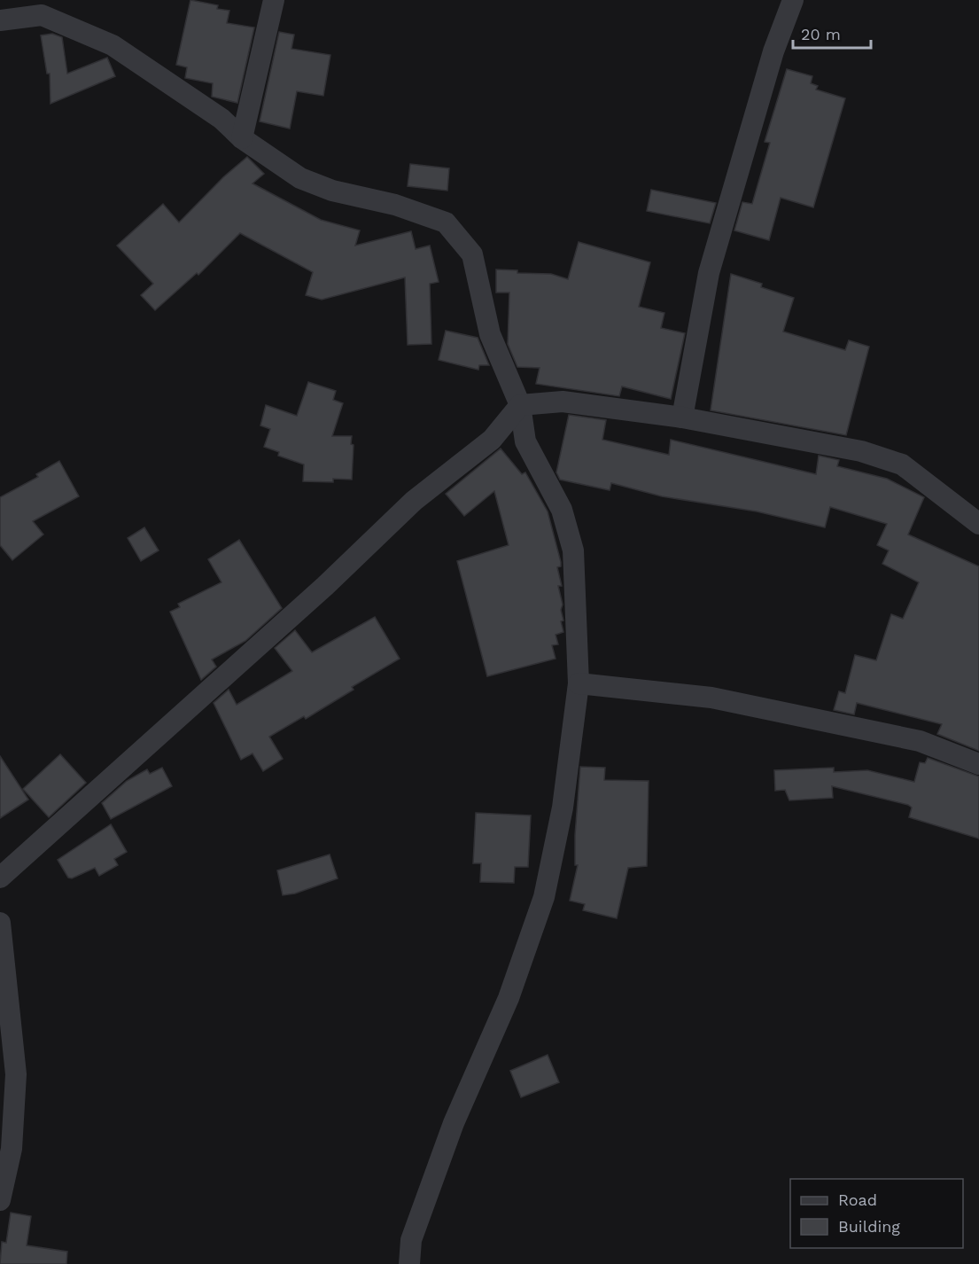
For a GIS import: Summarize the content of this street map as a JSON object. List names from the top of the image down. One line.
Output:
{"legend":["Road","Building"],"scale_bar":"20 m"}
